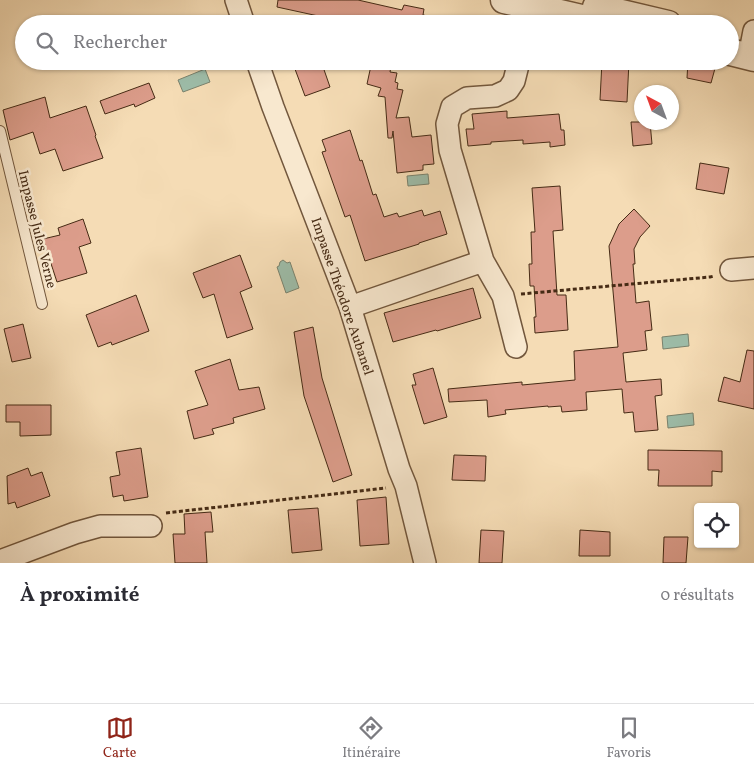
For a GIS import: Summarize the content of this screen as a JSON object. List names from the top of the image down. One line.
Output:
{"streets":{"street":["Impasse Théodore Aubanel"],"lane":["Impasse Jules Verne"]},"north":"top left","page":{"search":"Rechercher","heading":["À proximité","0 résultats"],"nav":["Carte","Itinéraire","Favoris"]}}
